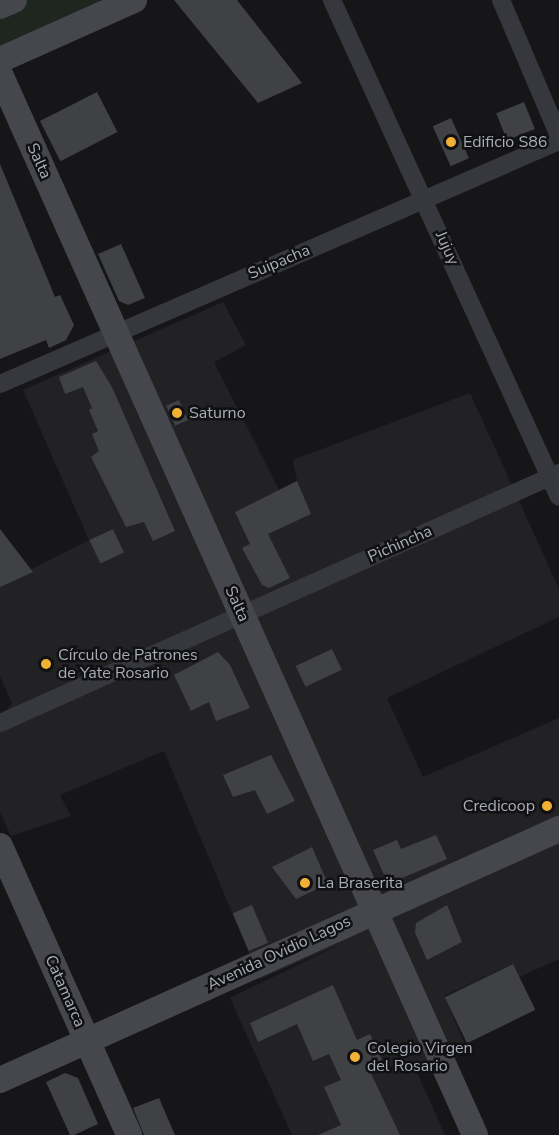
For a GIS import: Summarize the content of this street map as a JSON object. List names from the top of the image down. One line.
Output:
{"streets":{"main road":["Salta","Avenida Ovidio Lagos","Catamarca"],"street":["Jujuy","Suipacha","Pichincha"]},"crossings":[["Salta","Suipacha"],["Salta","Pichincha"],["Salta","Avenida Ovidio Lagos"],["Jujuy","Suipacha"],["Jujuy","Pichincha"],["Avenida Ovidio Lagos","Catamarca"]],"places":["Edificio S86","Saturno","Círculo de Patrones de Yate Rosario","Credicoop","La Braserita","Colegio Virgen del Rosario"]}
